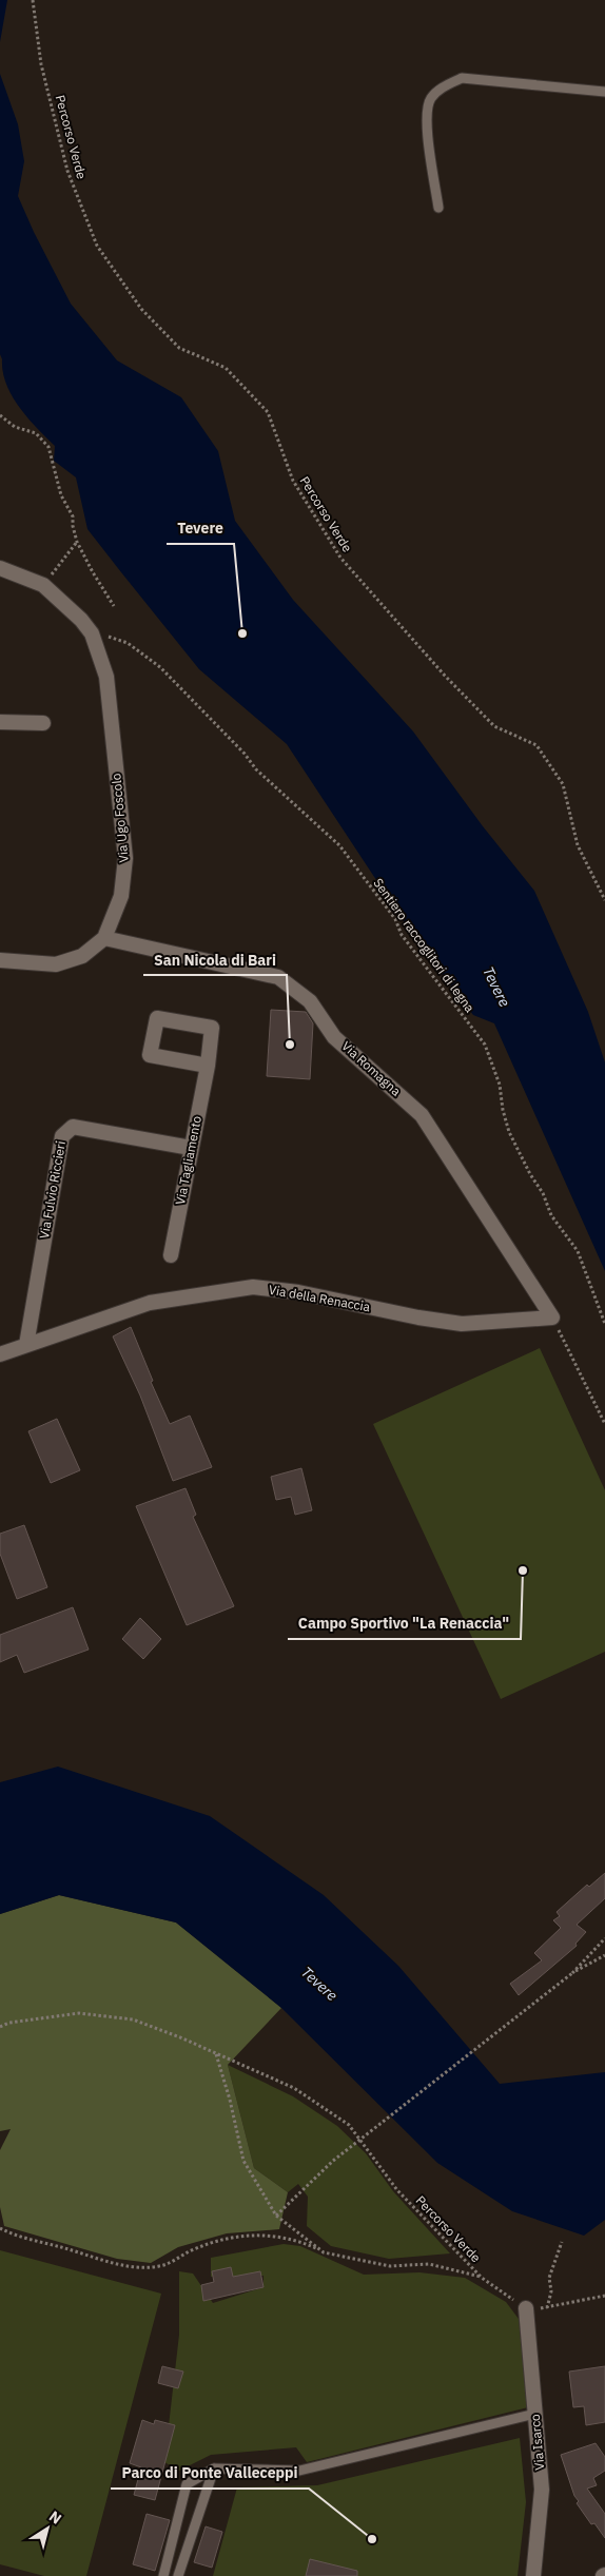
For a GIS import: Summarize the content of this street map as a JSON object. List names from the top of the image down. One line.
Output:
{"streets":{"street":["Via Ugo Foscolo","Via Romagna","Via Tagliamento","Via Fulvio Riccieri","Via della Renaccia","Via Isarco"],"path":["Percorso Verde","Sentiero raccoglitori di legna"]},"crossings":[["Via Ugo Foscolo","Via Romagna"],["Via Romagna","Via della Renaccia"],["Via Tagliamento","Via Fulvio Riccieri"],["Via Fulvio Riccieri","Via della Renaccia"]],"water":["Tevere"],"places":["Tevere","San Nicola di Bari","Campo Sportivo \"La Renaccia\"","Parco di Ponte Valleceppi"],"north":"top right"}
